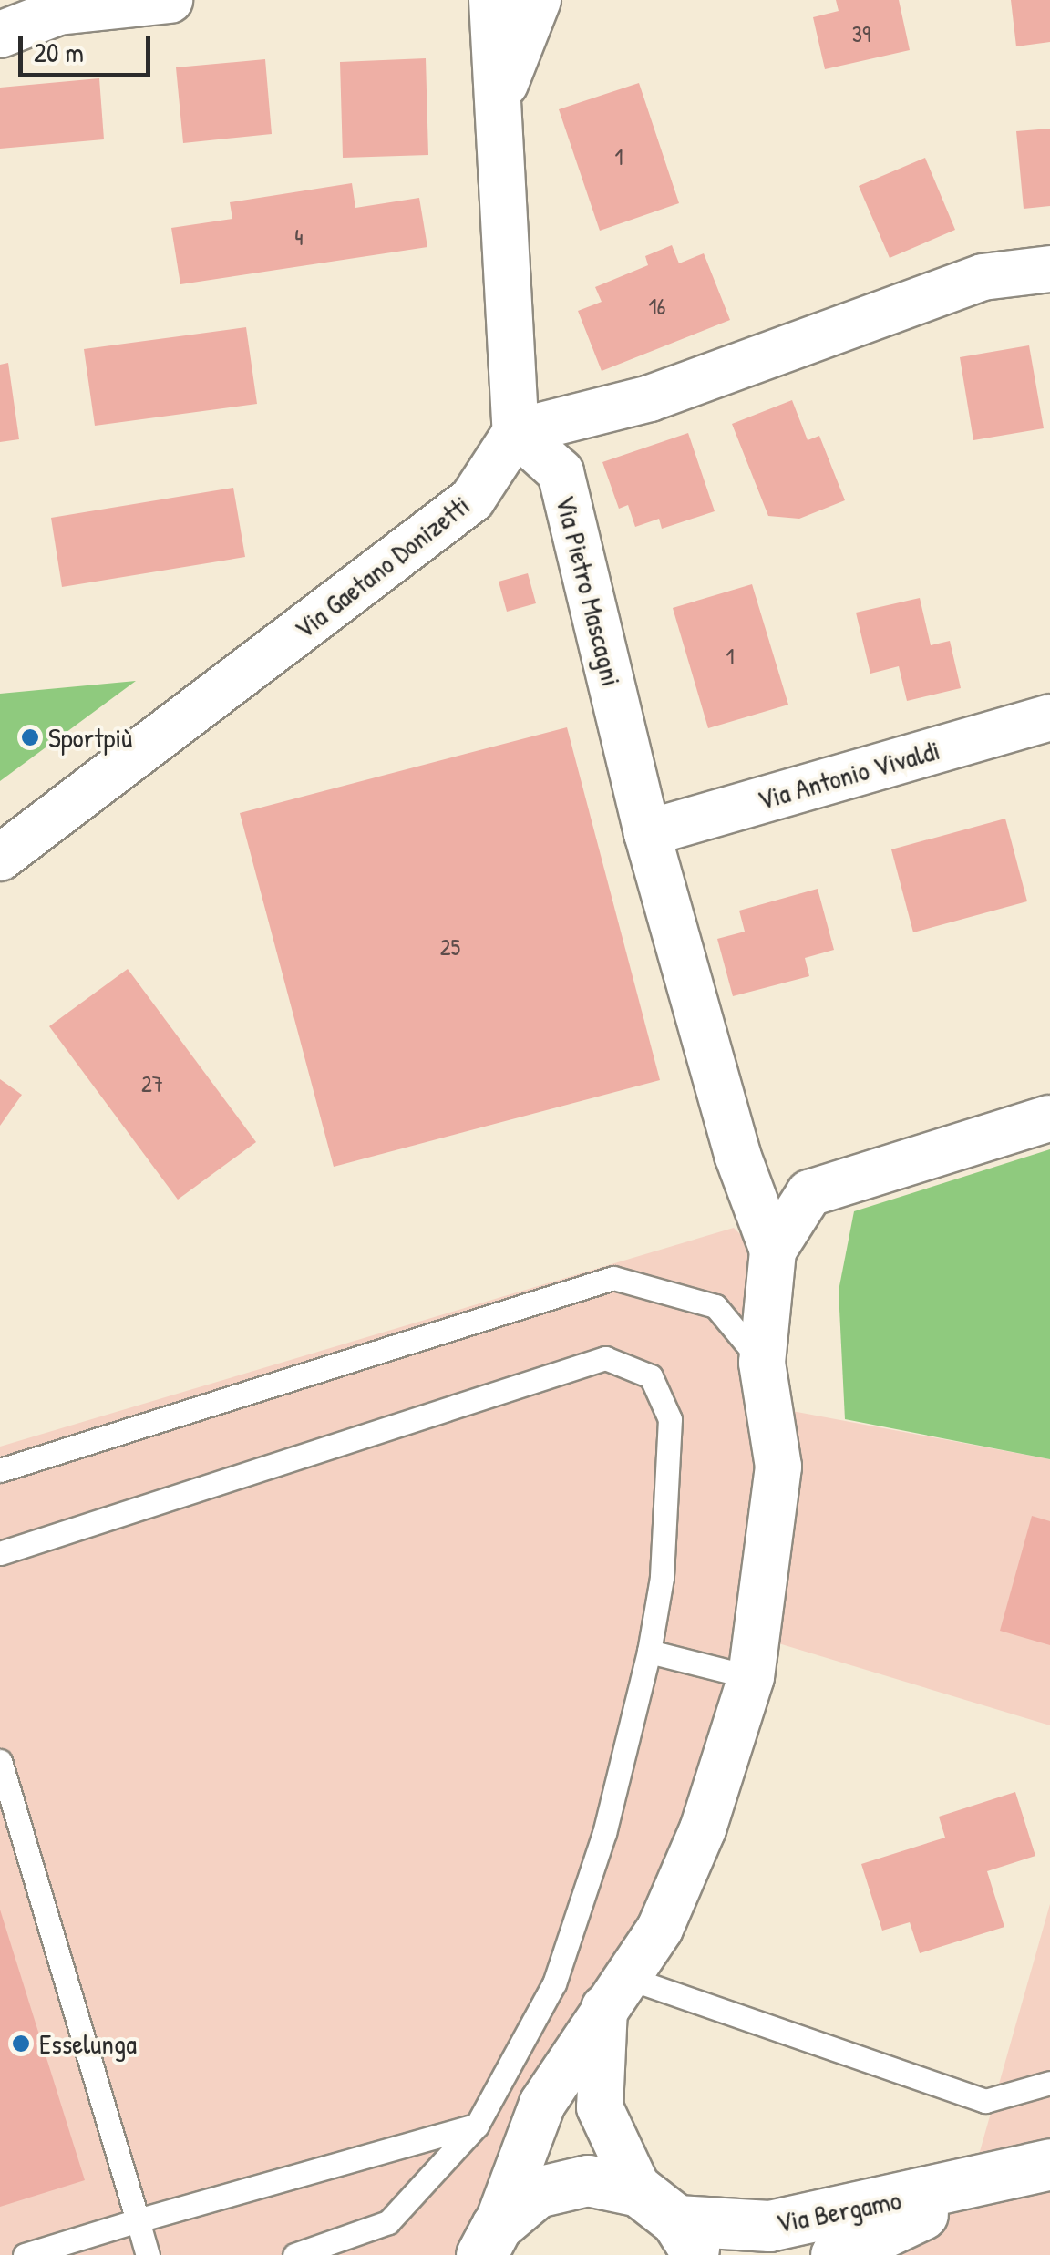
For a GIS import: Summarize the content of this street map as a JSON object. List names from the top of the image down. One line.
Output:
{"streets":{"main road":["Via Bergamo"],"street":["Via Gaetano Donizetti","Via Pietro Mascagni","Via Antonio Vivaldi"]},"crossings":[["Via Gaetano Donizetti","Via Pietro Mascagni"],["Via Pietro Mascagni","Via Antonio Vivaldi"]],"places":["Sportpiù","Esselunga"],"house_numbers":["39","1","4","16","1","25","27"],"scale_bar":"20 m"}
